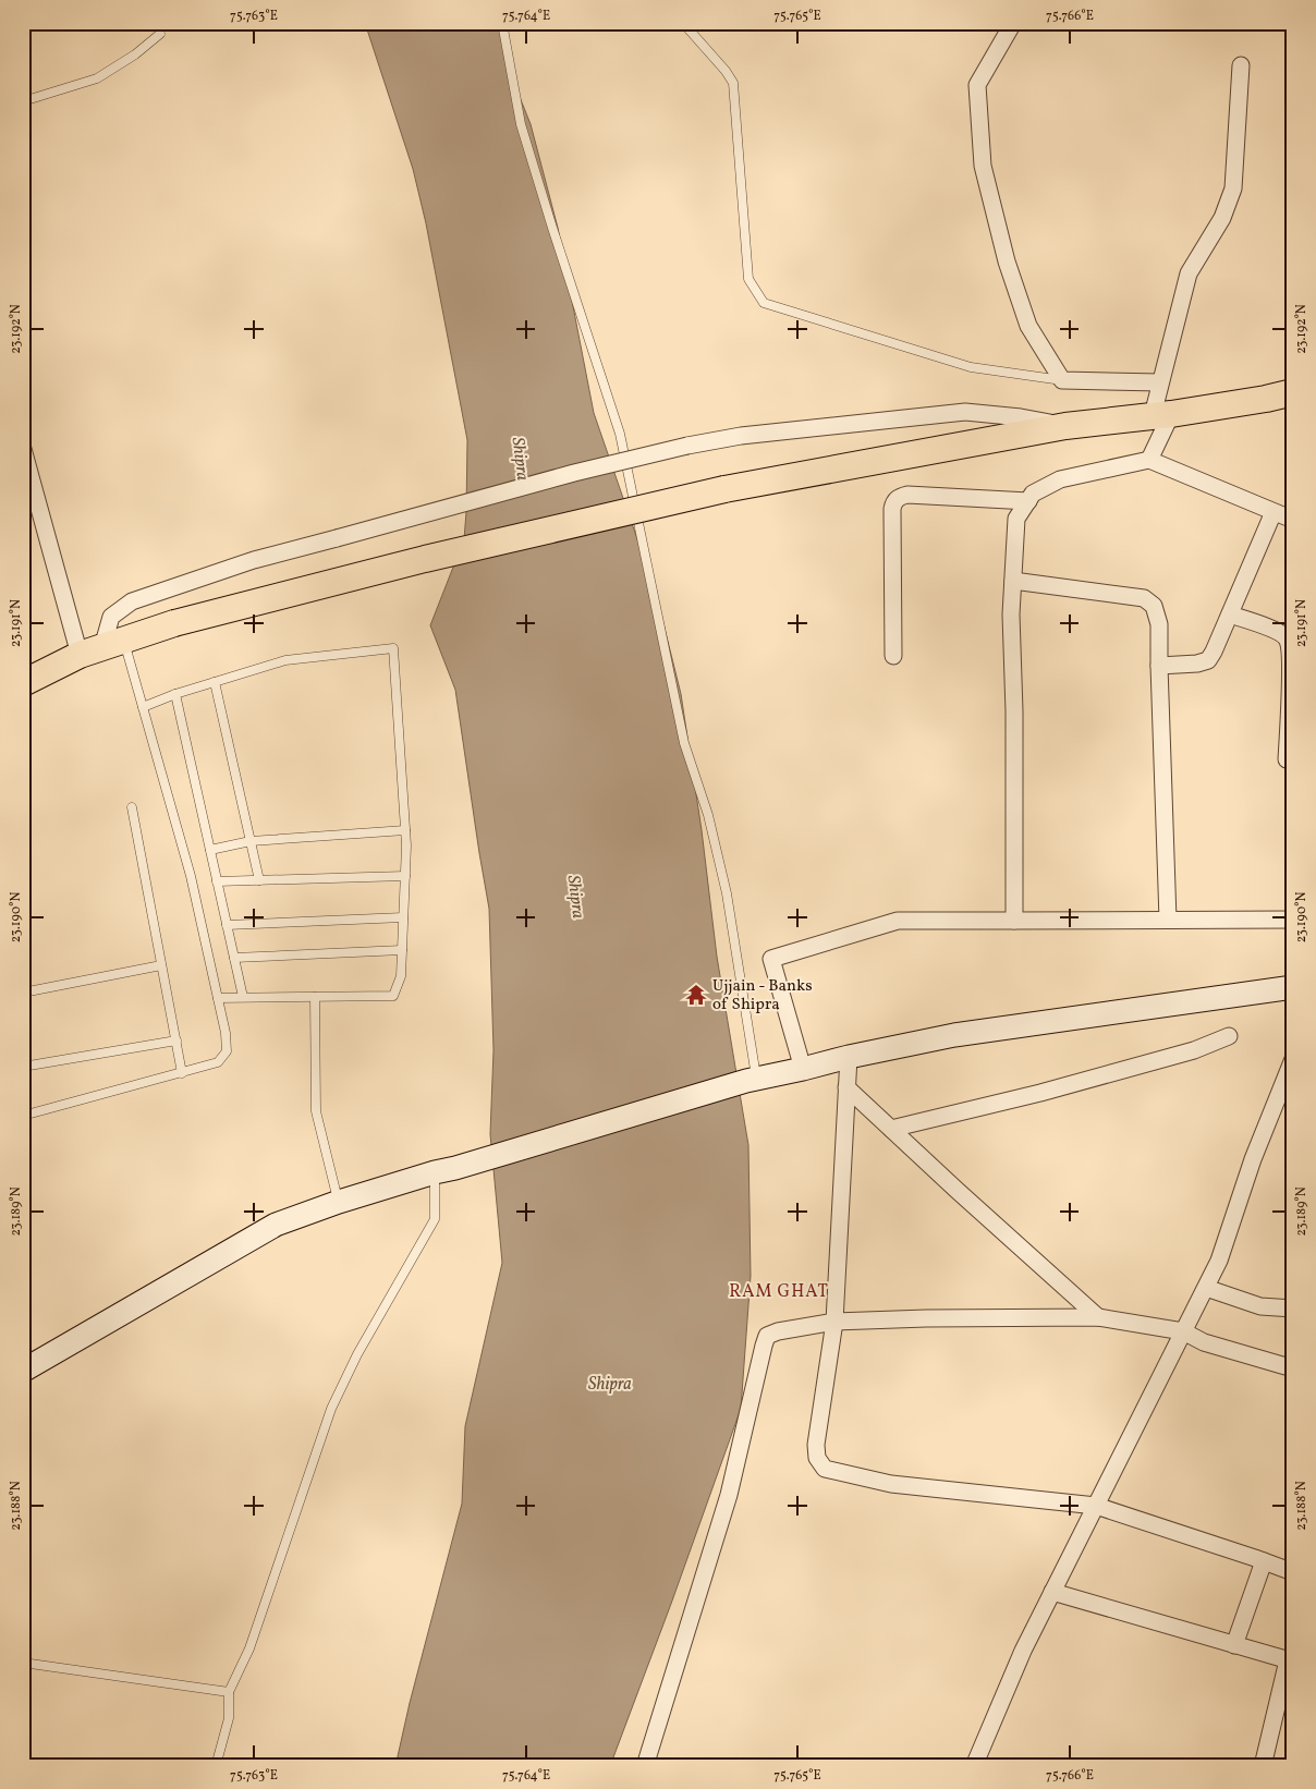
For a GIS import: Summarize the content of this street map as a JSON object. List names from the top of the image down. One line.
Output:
{"districts":["RAM GHAT"],"water":["Shipra"],"places":{"temple":["Ujjain - Banks of Shipra"]},"coordinates":["75.763°E","75.764°E","75.765°E","75.766°E","23.192°N","23.191°N","23.190°N","23.189°N","23.188°N"]}
